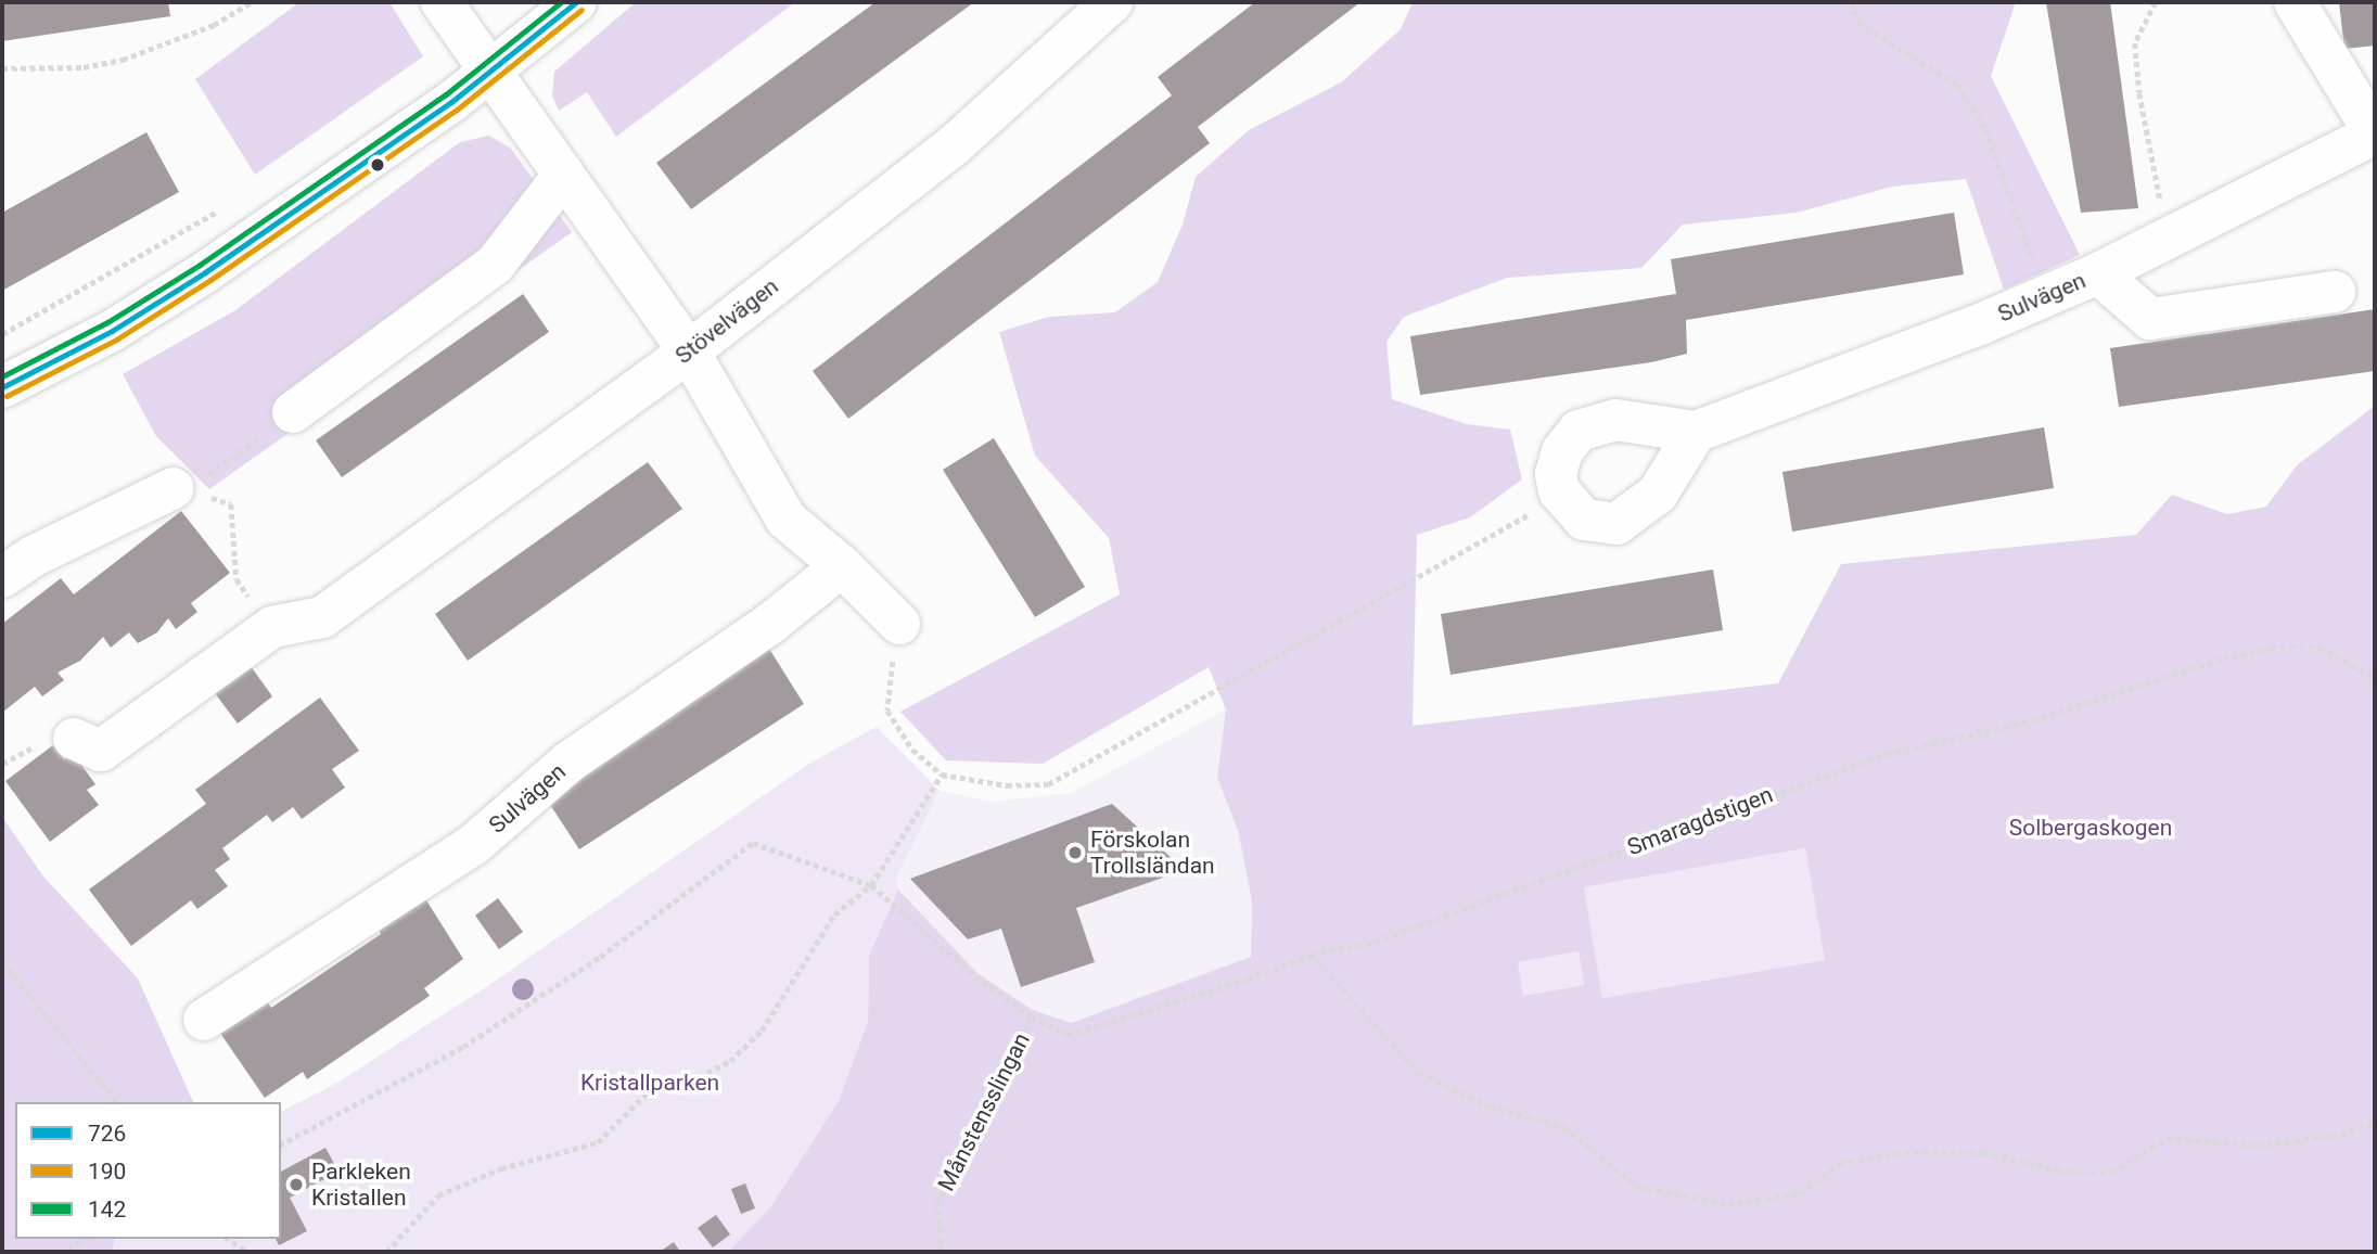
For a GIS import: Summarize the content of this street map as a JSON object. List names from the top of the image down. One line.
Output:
{"streets":{"street":["Sulvägen","Stövelvägen"],"path":["Smaragdstigen","Månstensslingan"]},"crossings":[["Smaragdstigen","Månstensslingan"]],"parks":["Solbergaskogen","Kristallparken"],"places":["Förskolan Trollsländan","Parkleken Kristallen"],"lines":["transit line 726","transit line 142","transit line 190"],"legend":["726","190","142"]}
